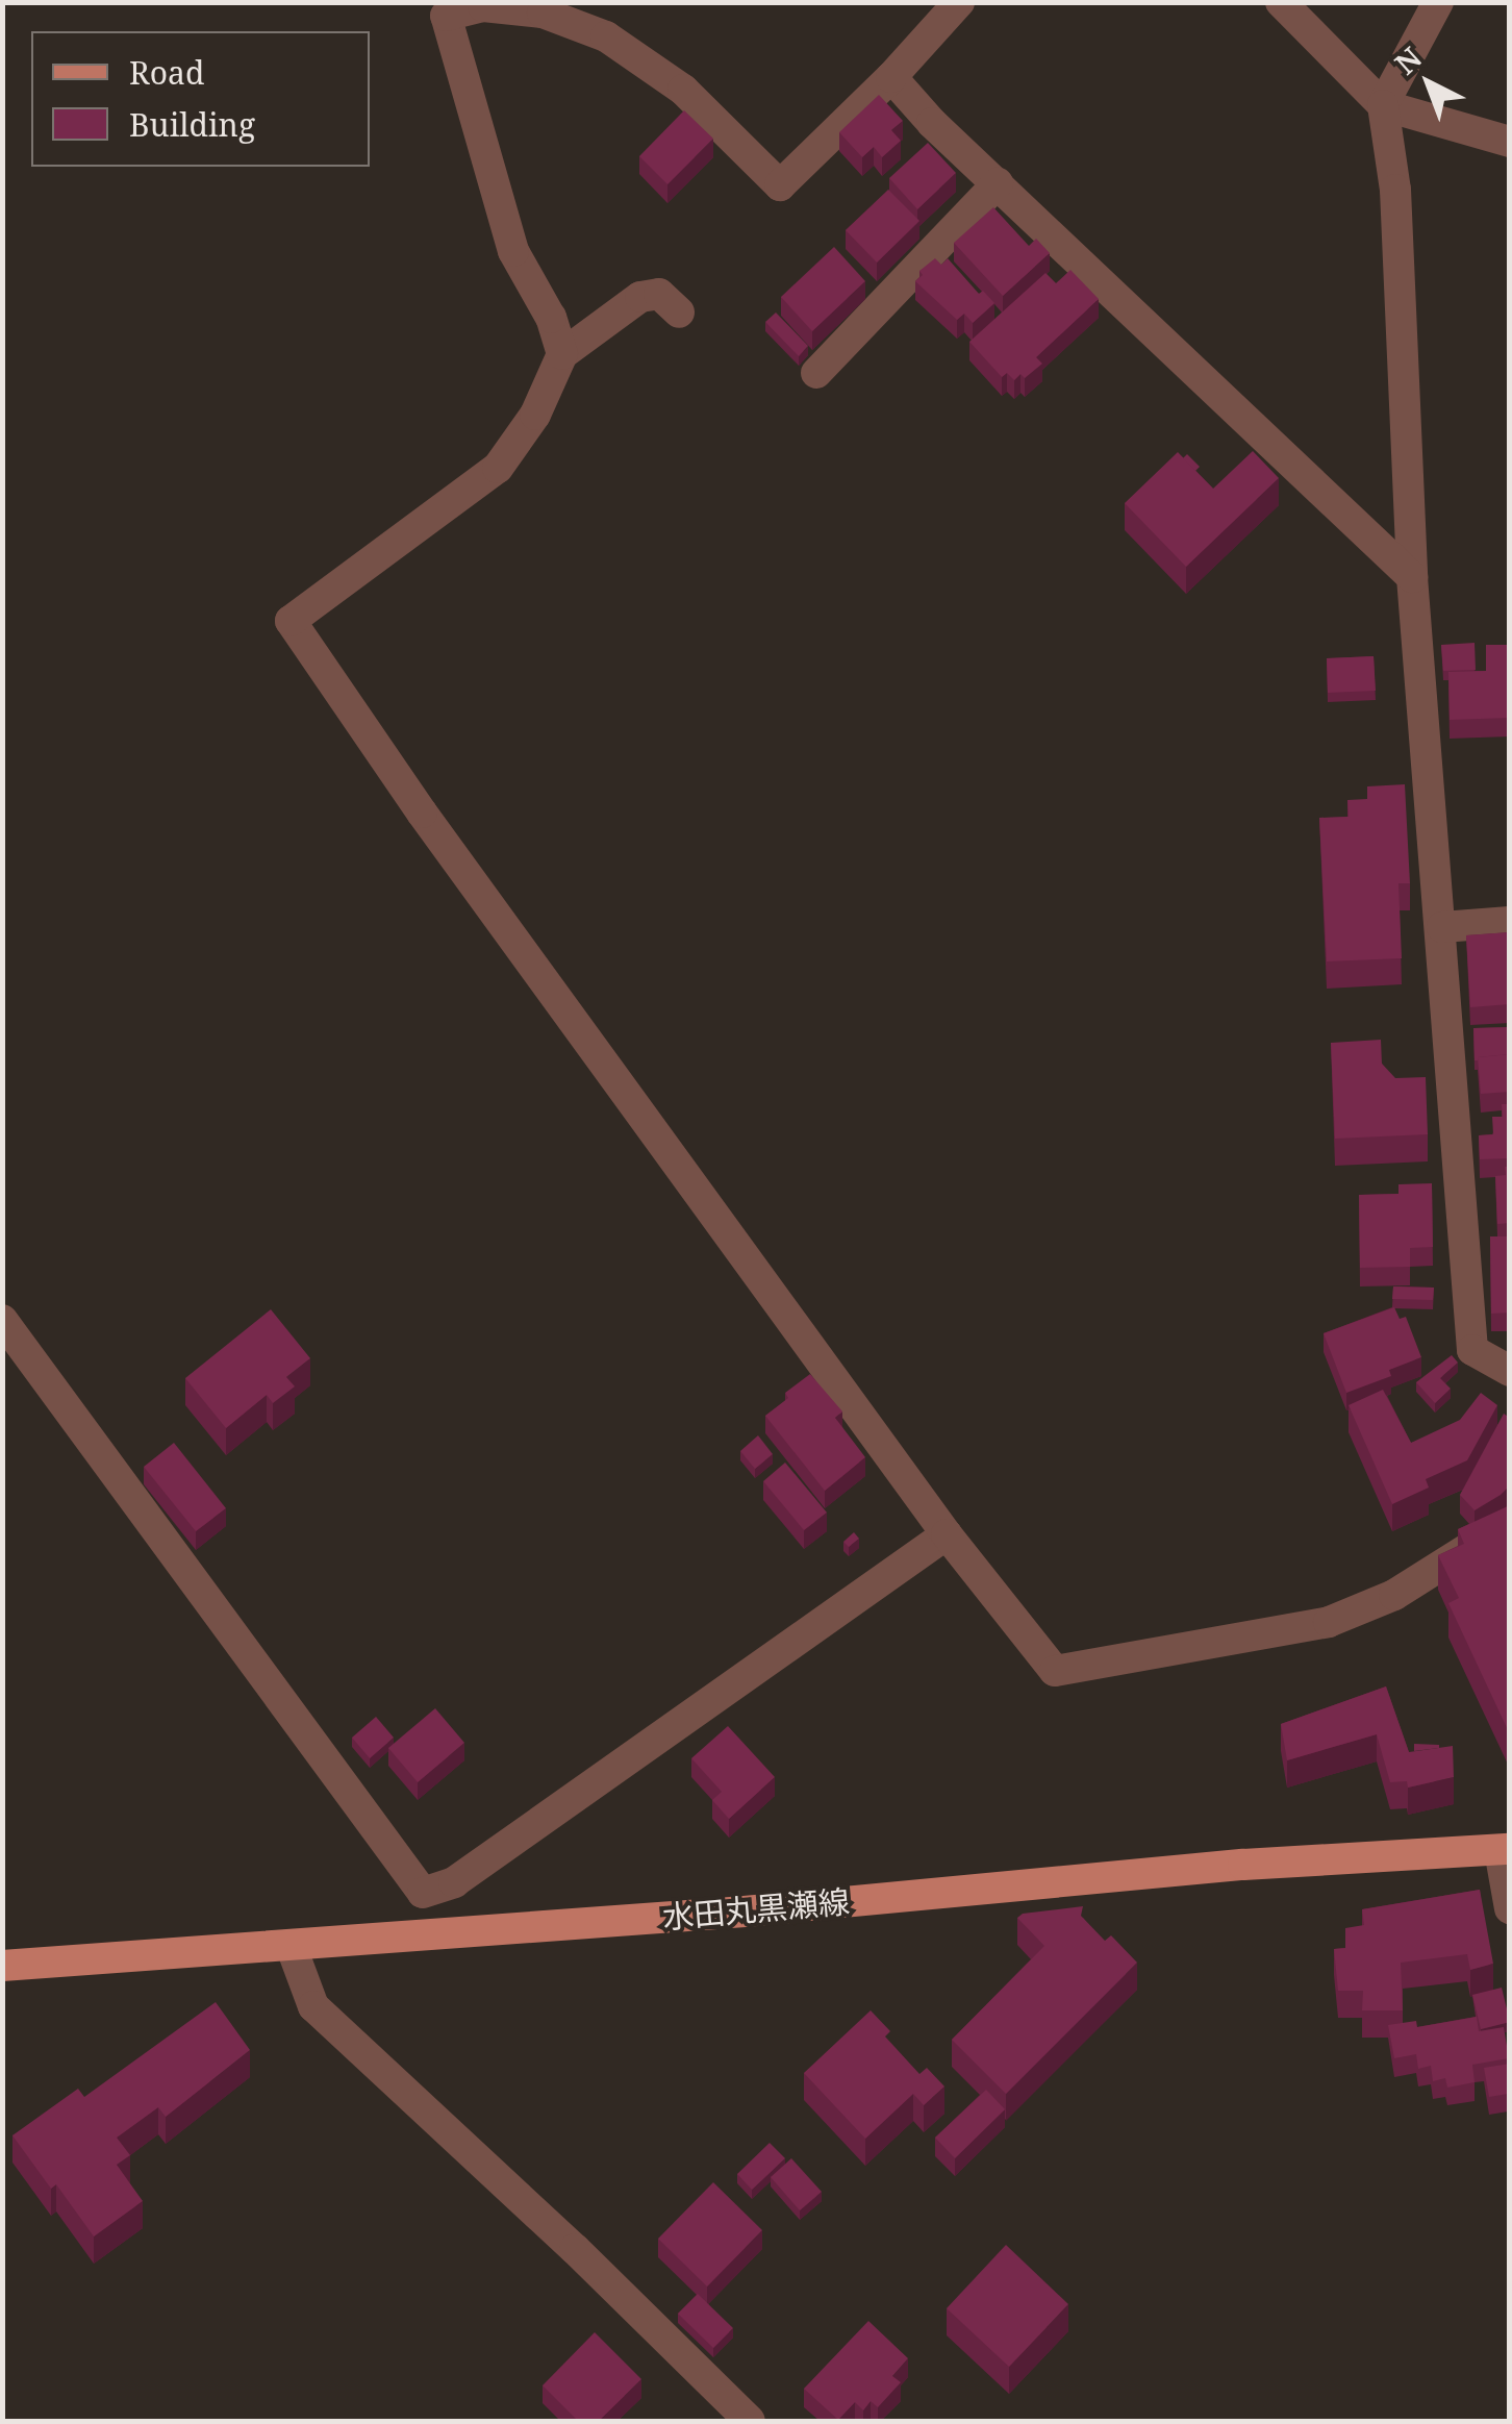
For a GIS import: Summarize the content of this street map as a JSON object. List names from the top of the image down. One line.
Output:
{"streets":{"main road":["水田丸黒瀬線"]},"legend":["Road","Building"],"north":"top left"}
